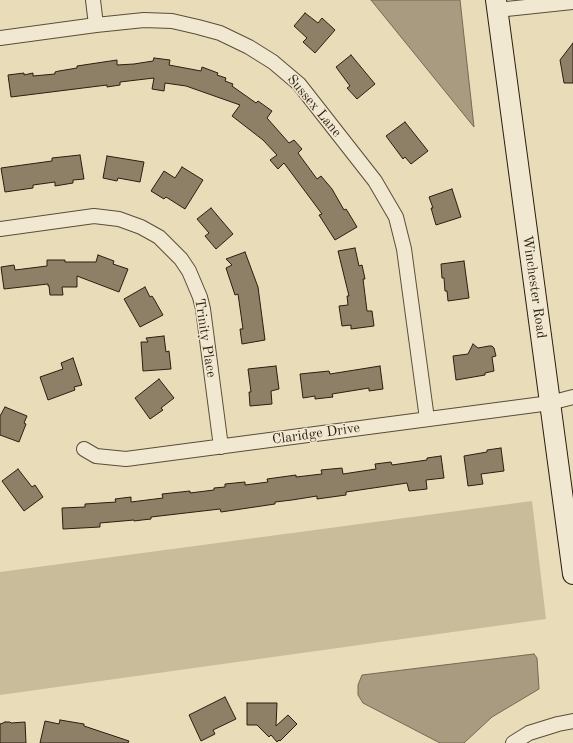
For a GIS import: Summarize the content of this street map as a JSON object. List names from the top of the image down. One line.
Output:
{"streets":{"main road":["Winchester Road"],"street":["Sussex Lane","Trinity Place","Claridge Drive"]},"crossings":[["Sussex Lane","Claridge Drive"],["Winchester Road","Claridge Drive"],["Trinity Place","Claridge Drive"]]}
